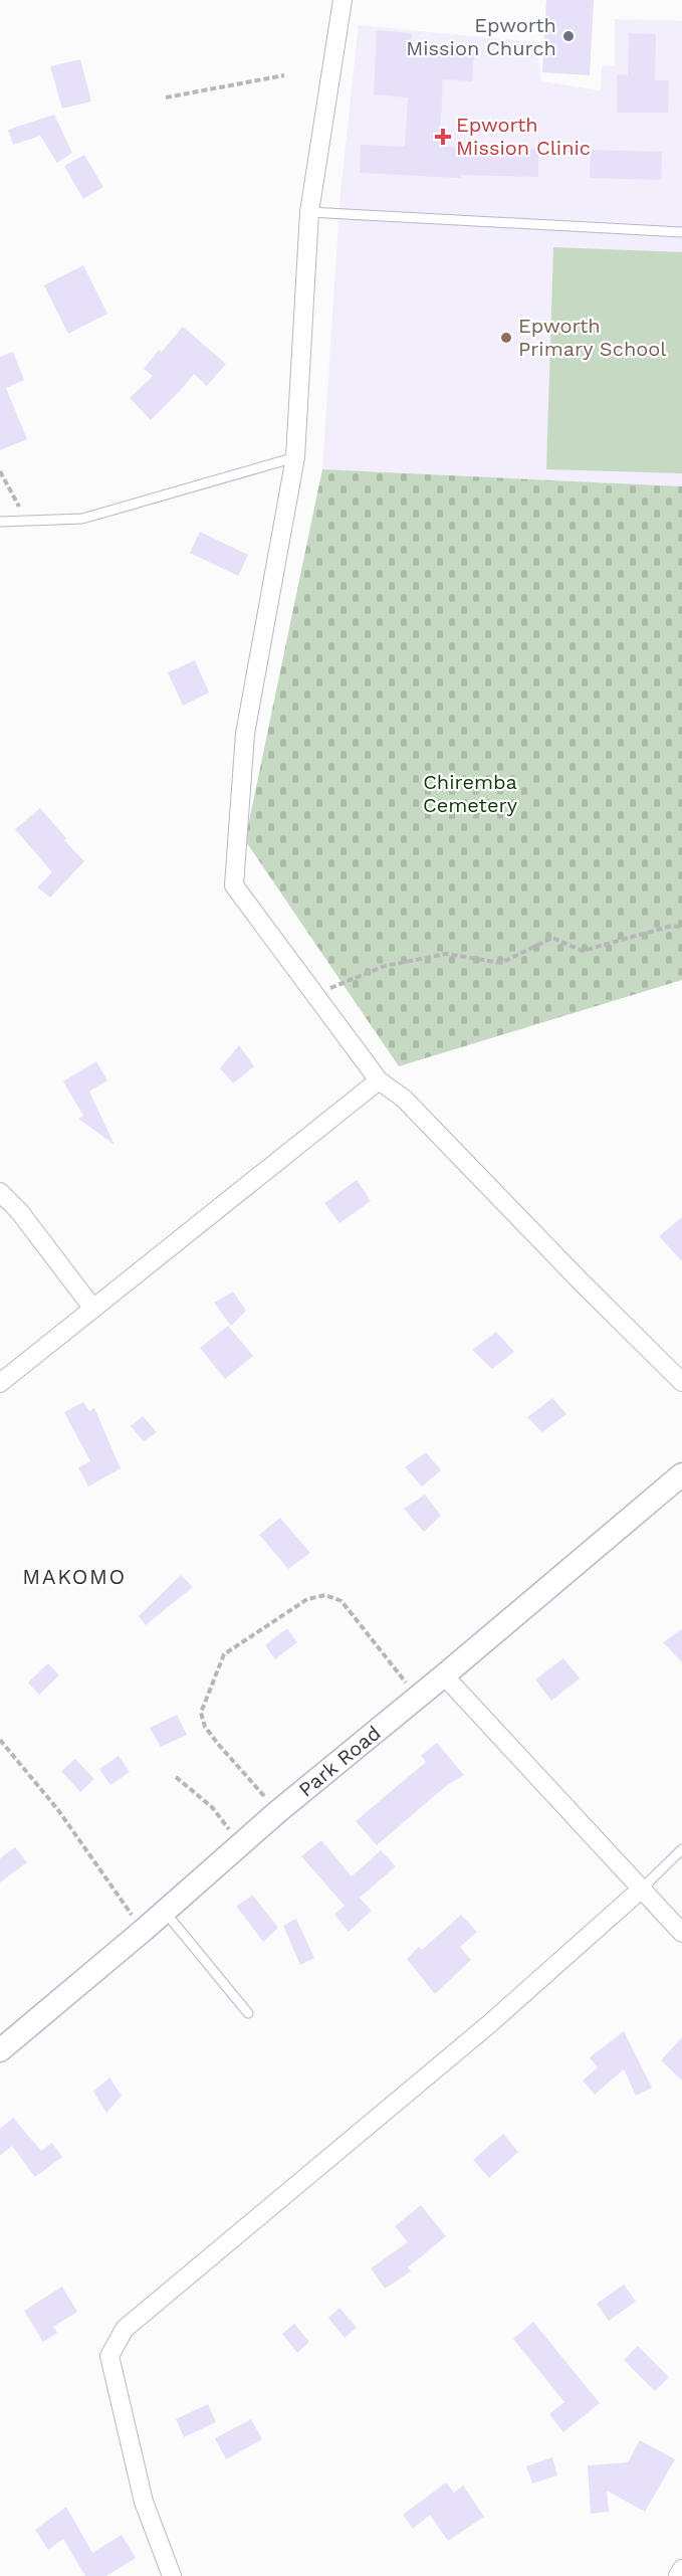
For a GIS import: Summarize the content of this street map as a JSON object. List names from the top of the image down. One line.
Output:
{"streets":{"street":["Park Road"]},"districts":["MAKOMO"],"parks":["Chiremba Cemetery"],"places":{"other":["Epworth Mission Church","Epworth Primary School"],"health":["Epworth Mission Clinic"]}}
